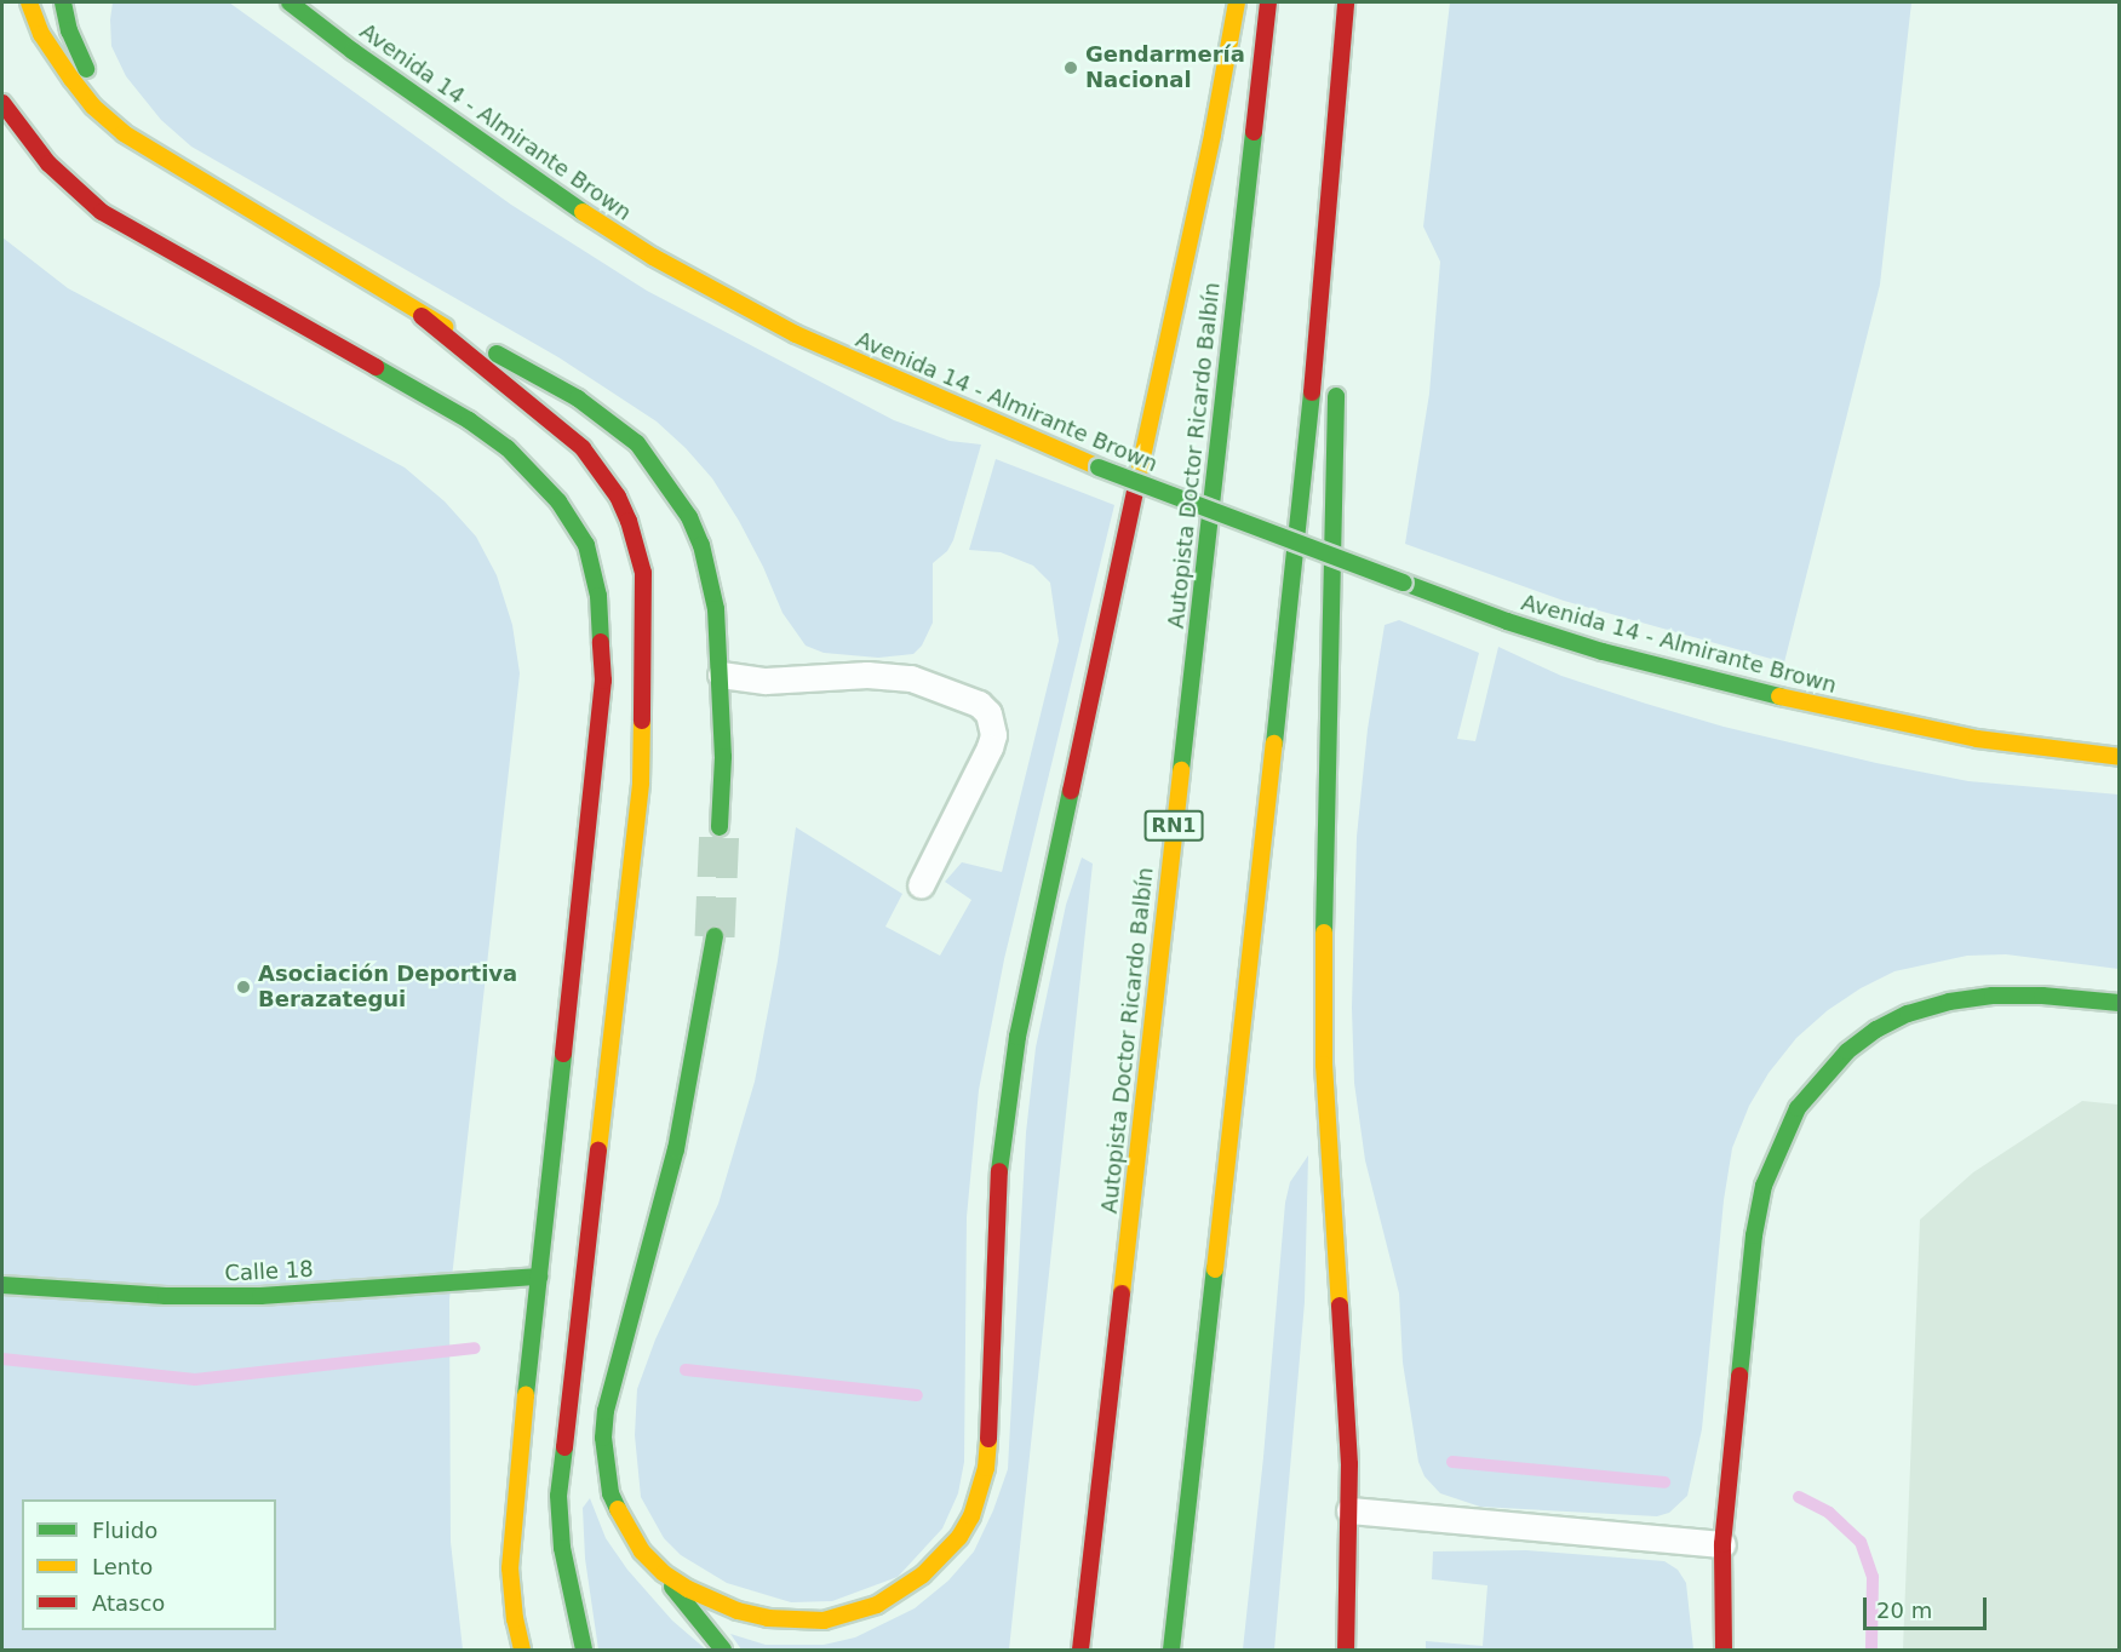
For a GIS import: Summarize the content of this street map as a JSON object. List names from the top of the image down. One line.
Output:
{"streets":{"main road":["Avenida 14 - Almirante Brown","Autopista Doctor Ricardo Balbín","RN1","Calle 18"]},"places":["Gendarmería Nacional","Asociación Deportiva Berazategui"],"legend":["Fluido","Lento","Atasco"],"scale_bar":"20 m"}
